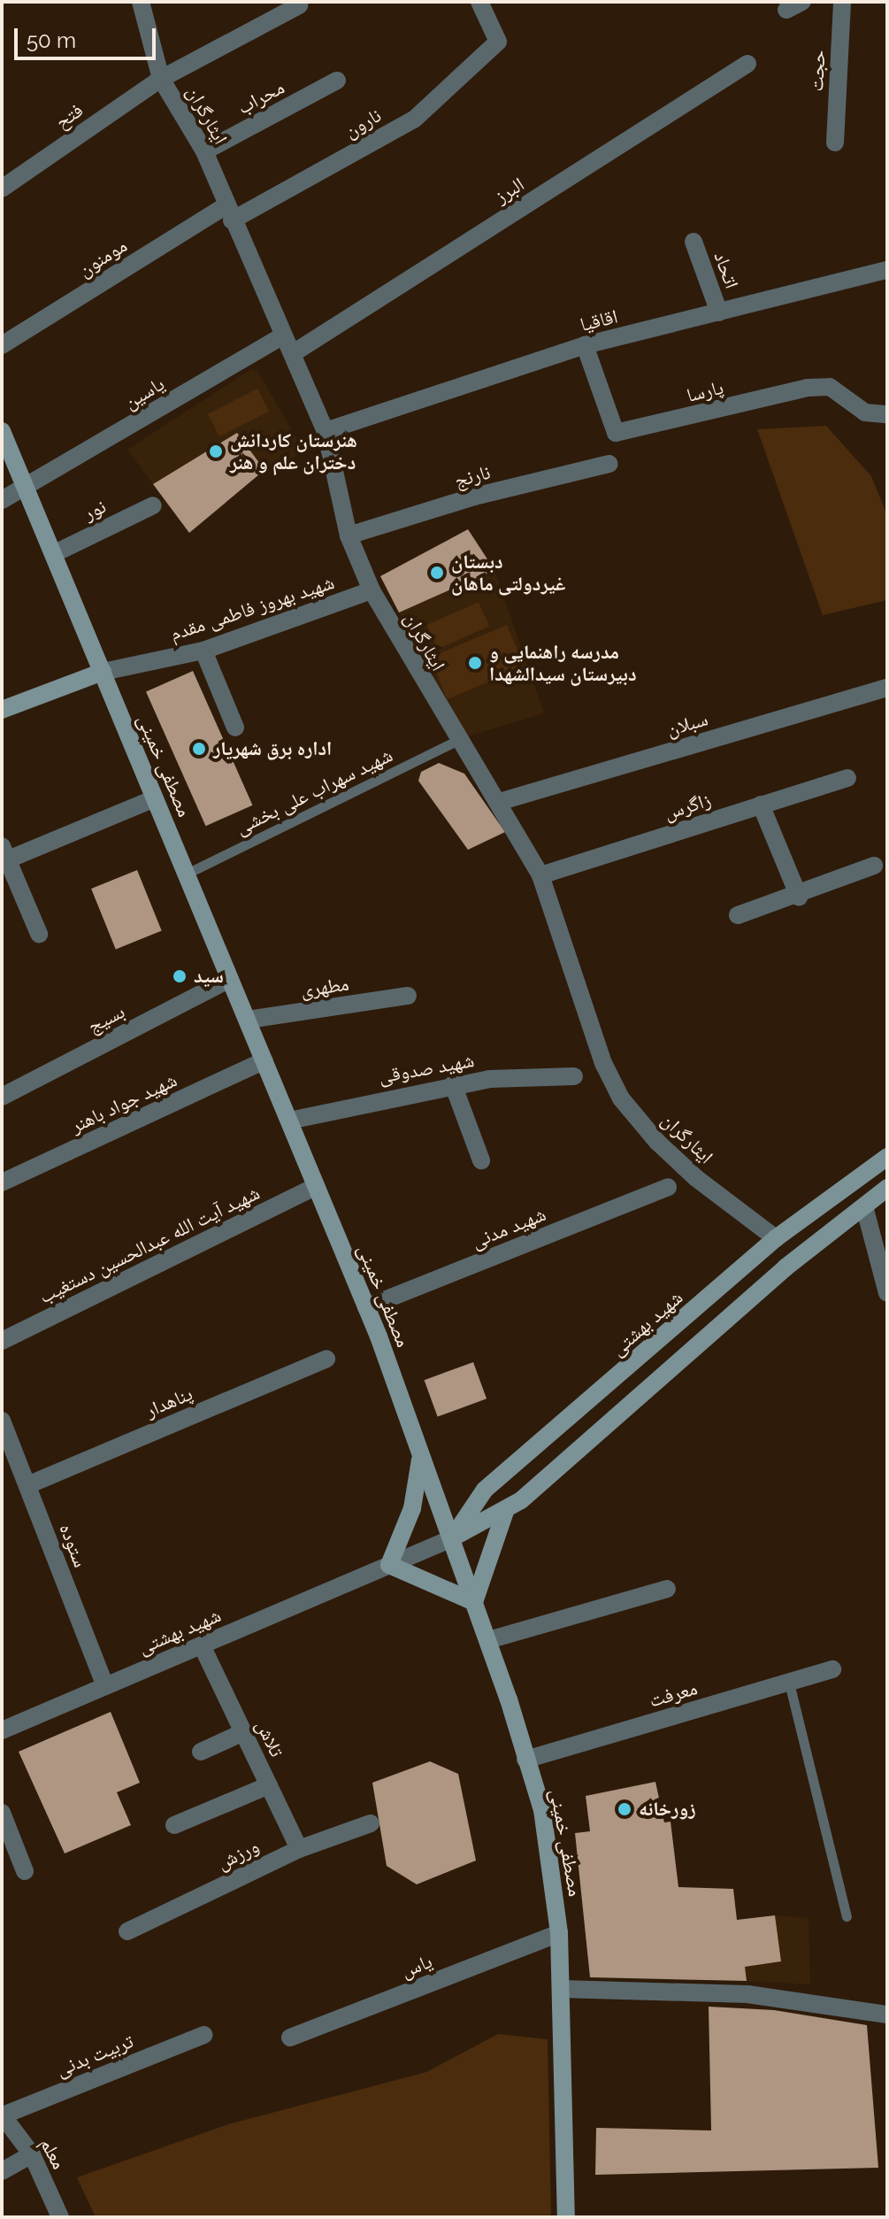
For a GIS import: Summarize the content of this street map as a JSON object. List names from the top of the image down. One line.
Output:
{"streets":{"main road":["مصطفی خمینی","شهید بهشتی"],"street":["حجت","محراب","ایثارگران","فتح","نارون","البرز","مومنون","اتحاد","اقاقیا","پارسا","یاسین","نارنج","نور","شهید بهروز فاطمی مقدم","سبلان","زاگرس","مطهری","بسیج","شهید صدوقی","شهید جواد باهنر","شهید مدنی","شهید آیت الله عبدالحسین دستغیب","پناهدار","ستوده","معرفت","تلاش","ورزش","یاس","تربیت بدنی","معلم"],"lane":["شهید سهراب علی بخشی"]},"crossings":[["محراب","ایثارگران"],["ایثارگران","فتح"],["ایثارگران","نارون"],["ایثارگران","البرز"],["ایثارگران","مومنون"],["ایثارگران","اقاقیا"],["ایثارگران","یاسین"],["ایثارگران","نارنج"],["ایثارگران","شهید بهروز فاطمی مقدم"],["ایثارگران","سبلان"],["ایثارگران","شهید سهراب علی بخشی"],["ایثارگران","زاگرس"],["ایثارگران","شهید بهشتی"],["نارون","مومنون"],["اتحاد","اقاقیا"],["اقاقیا","پارسا"],["یاسین","مصطفی خمینی"],["نور","مصطفی خمینی"],["شهید بهروز فاطمی مقدم","مصطفی خمینی"],["مصطفی خمینی","شهید سهراب علی بخشی"],["مصطفی خمینی","مطهری"],["مصطفی خمینی","بسیج"],["مصطفی خمینی","شهید صدوقی"],["مصطفی خمینی","شهید جواد باهنر"],["مصطفی خمینی","شهید مدنی"],["مصطفی خمینی","شهید آیت الله عبدالحسین دستغیب"],["مصطفی خمینی","شهید بهشتی"],["مصطفی خمینی","معرفت"],["مصطفی خمینی","یاس"],["شهید بهشتی","ستوده"],["شهید بهشتی","تلاش"],["پناهدار","ستوده"],["تلاش","ورزش"],["تربیت بدنی","معلم"]],"places":["هنرستان کاردانش دختران علم و هنر","دبستان غیردولتی ماهان","مدرسه راهنمایی و دبیرستان سیدالشهدا","اداره برق شهریار","سید","زورخانه"],"scale_bar":"50 m"}
